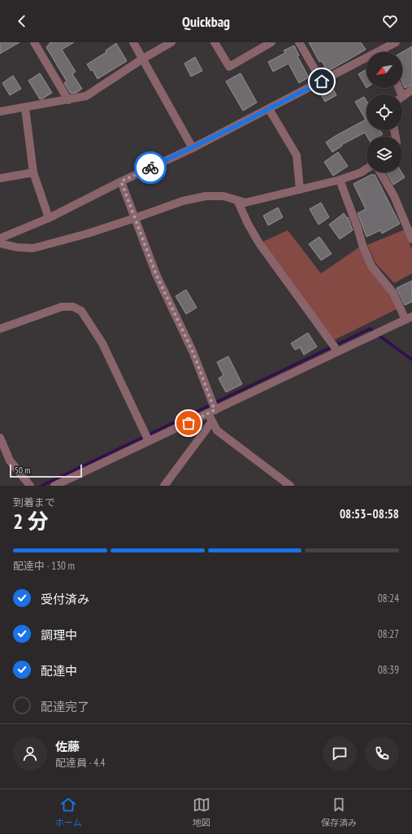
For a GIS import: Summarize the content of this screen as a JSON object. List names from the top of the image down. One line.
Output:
{"scale_bar":"50 m","north":"bottom left","page":{"header":"Quickbag","scale":"50 m","heading":["2 分","到着まで","08:53–08:58"],"panel":["佐藤","配達員 · 4.4"],"bar":"配達中 · 130 m","list":[["受付済み","08:24"],["調理中","08:27"],["配達中","08:39"],"配達完了"],"tabs":["ホーム","地図","保存済み"]}}
